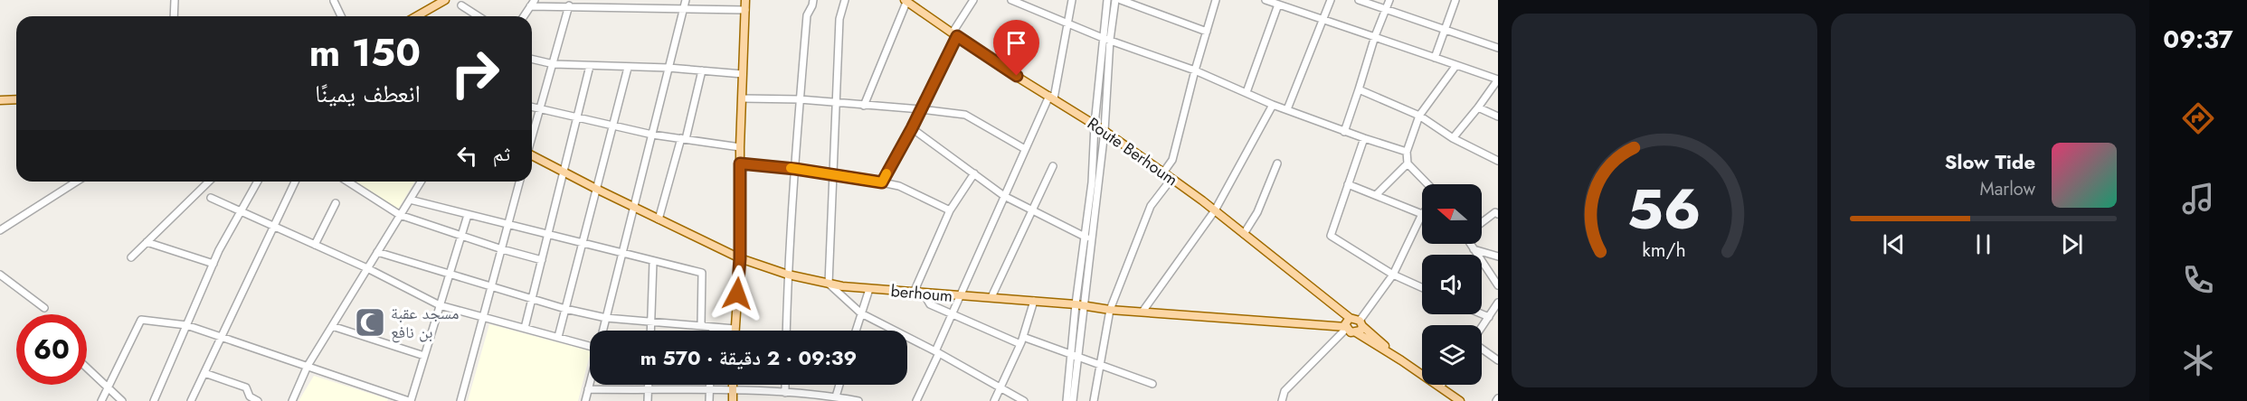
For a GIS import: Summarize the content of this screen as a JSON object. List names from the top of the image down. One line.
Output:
{"streets":{"main road":["Route Berhoum","berhoum"]},"places":{"mosque":["مسجد عقبة بن نافع"]},"north":"left","page":{"tabs":"09:37","turn":["150 m","انعطف يمينًا"],"then":"ثم","song":["Slow Tide","Marlow"],"limit":"60","trip":"09:39 · 2 دقيقة · 570 m","gauge":["56","km/h"]}}
